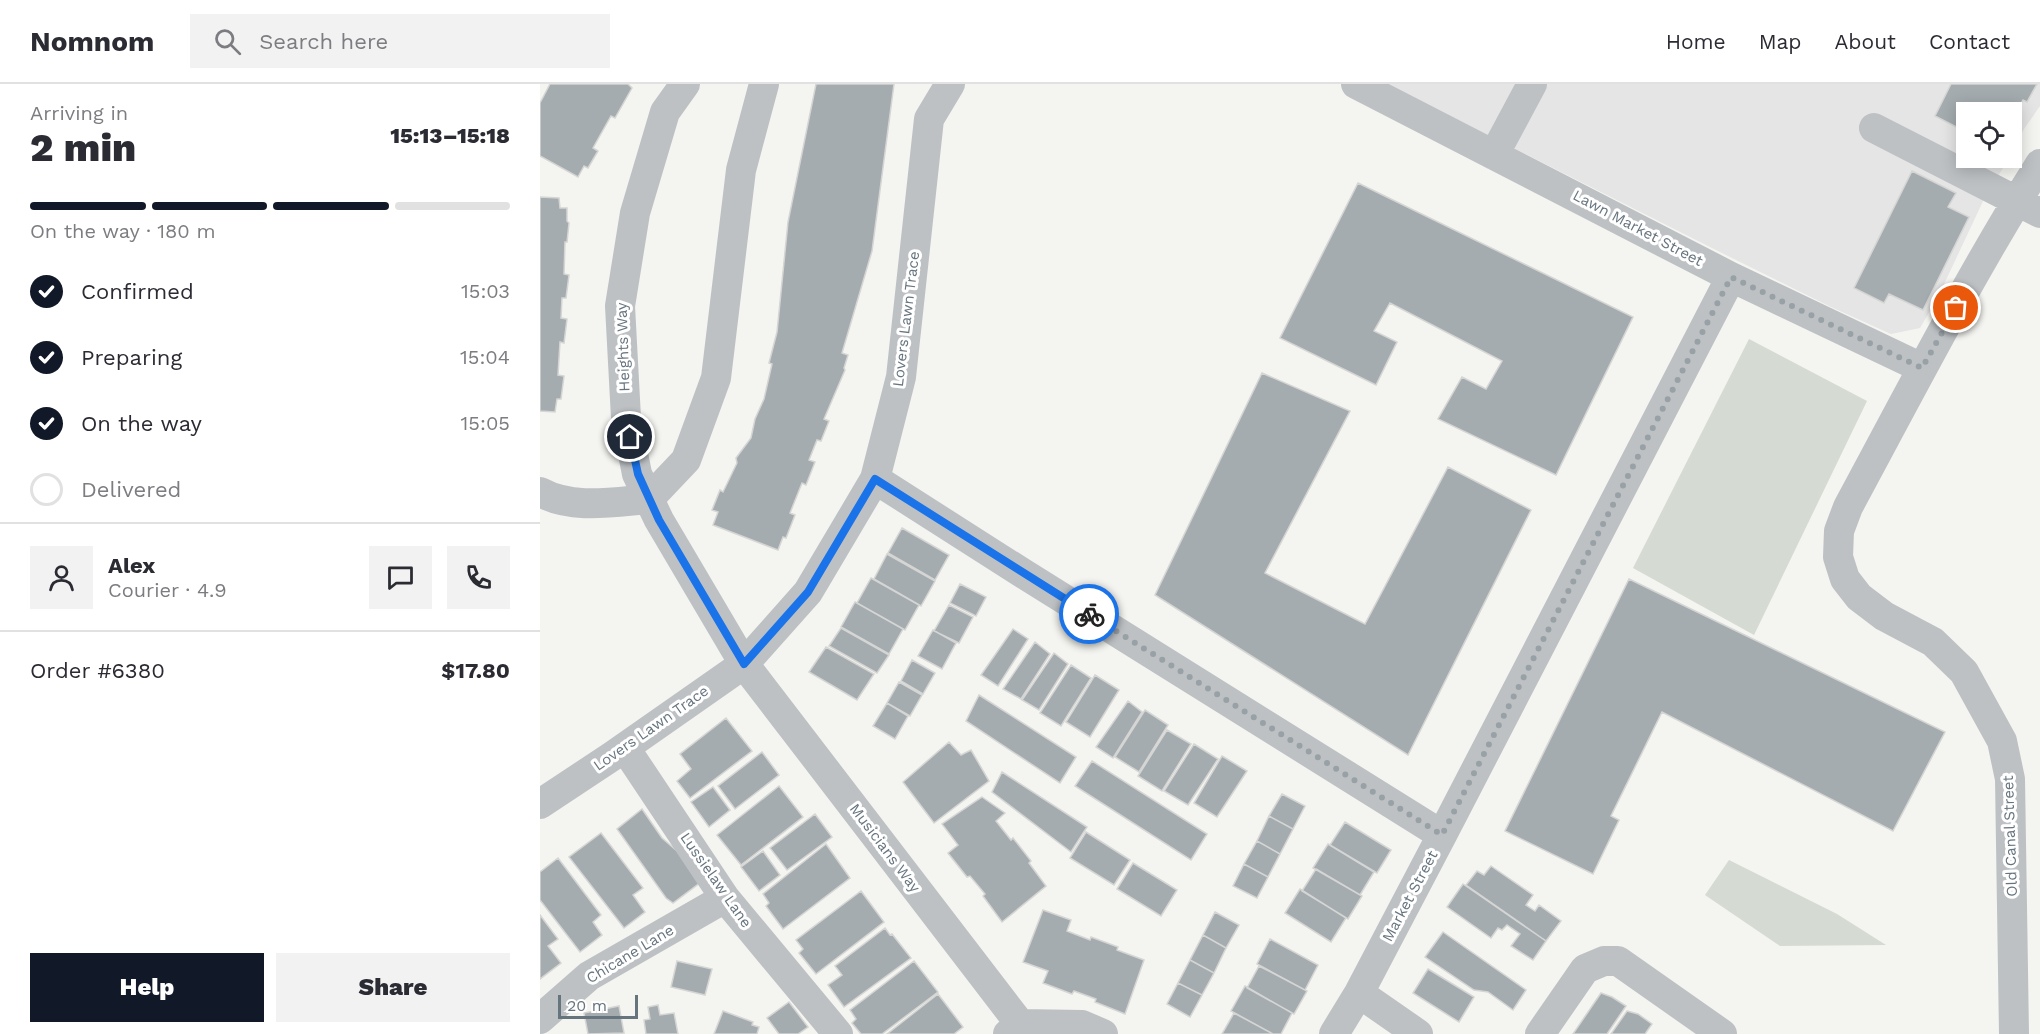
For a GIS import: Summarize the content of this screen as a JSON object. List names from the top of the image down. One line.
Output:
{"streets":{"street":["Lawn Market Street","Lovers Lawn Trace","Heights Way","Old Canal Street","Musicians Way","Lussielaw Lane","Market Street","Chicane Lane"]},"crossings":[["Lawn Market Street","Old Canal Street"],["Lawn Market Street","Market Street"],["Lovers Lawn Trace","Heights Way"],["Lovers Lawn Trace","Musicians Way"],["Lovers Lawn Trace","Lussielaw Lane"],["Heights Way","Musicians Way"],["Lussielaw Lane","Chicane Lane"]],"scale_bar":"20 m","page":{"header":"Nomnom","search":"Search here","nav":["Home","Map","About","Contact"],"heading":["2 min","Arriving in","15:13–15:18"],"panel":["Alex","Courier · 4.9","Order #6380","$17.80"],"bar":"On the way · 180 m","list":[["Confirmed","15:03"],["Preparing","15:04"],["On the way","15:05"],"Delivered"],"buttons":["Help","Share"],"scale":"20 m"}}
